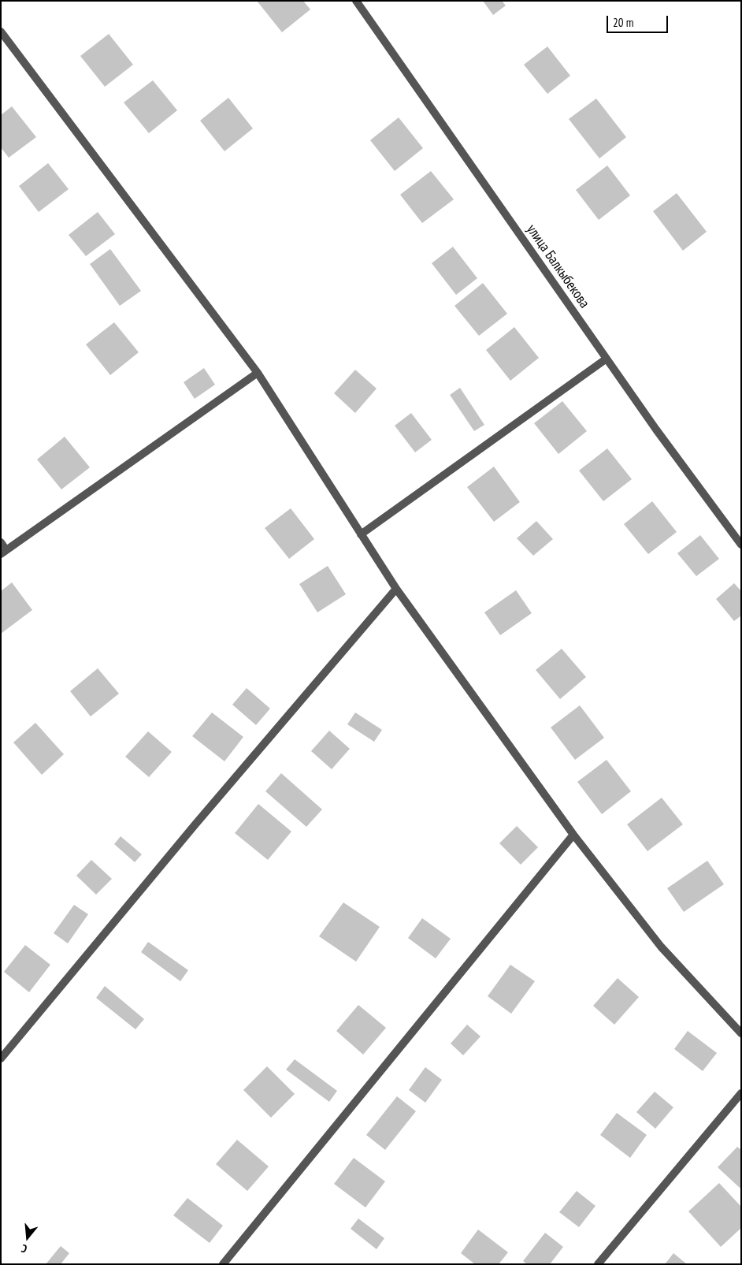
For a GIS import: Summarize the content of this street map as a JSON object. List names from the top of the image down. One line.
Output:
{"streets":{"street":["улица Балкыбекова"]},"scale_bar":"20 m","north":"bottom"}
